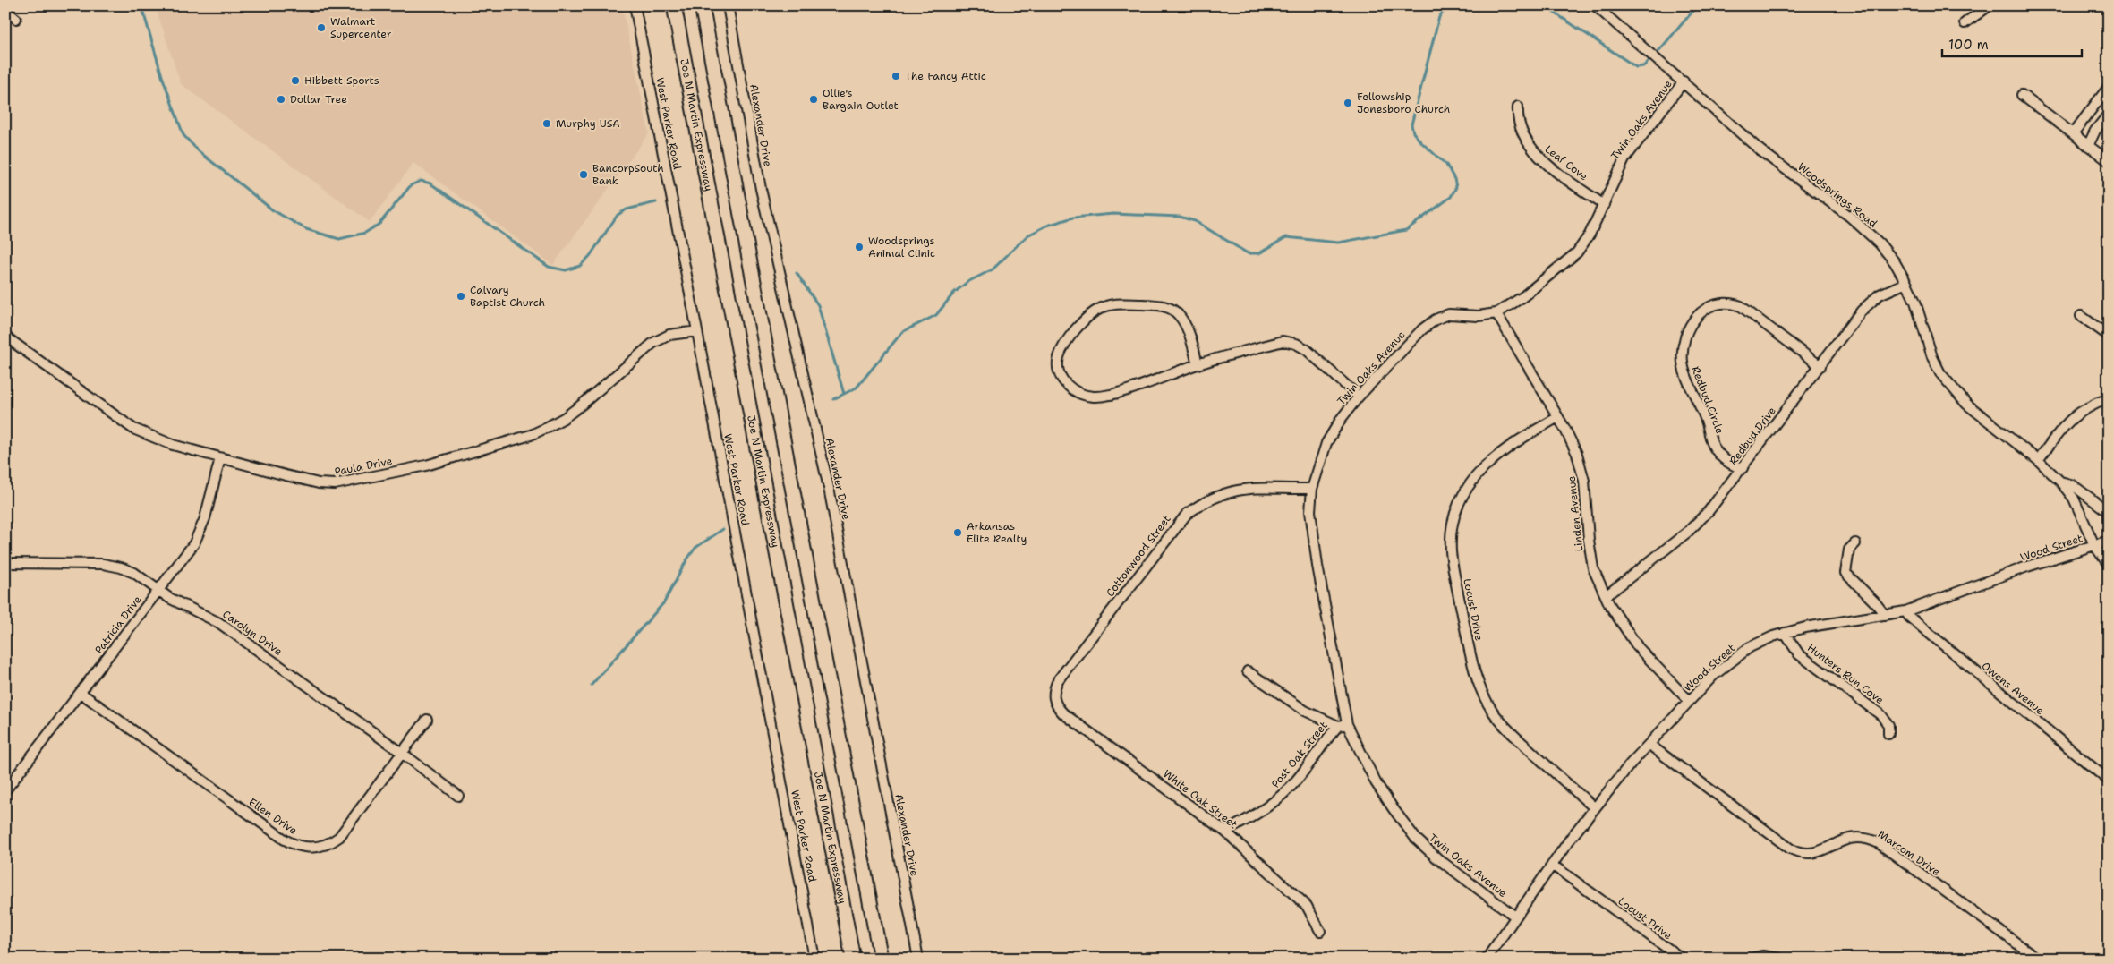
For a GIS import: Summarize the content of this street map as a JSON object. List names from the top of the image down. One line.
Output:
{"streets":{"highway":["Joe N Martin Expressway"],"street":["Twin Oaks Avenue","West Parker Road","Alexander Drive","Leaf Cove","Woodsprings Road","Redbud Circle","Redbud Drive","Paula Drive","Linden Avenue","Wood Street","Cottonwood Street","Locust Drive","Patricia Drive","Carolyn Drive","Hunters Run Cove","Owens Avenue","Post Oak Street","White Oak Street","Ellen Drive","Marcom Drive"]},"crossings":[["Twin Oaks Avenue","Leaf Cove"],["Twin Oaks Avenue","Woodsprings Road"],["Twin Oaks Avenue","Linden Avenue"],["Twin Oaks Avenue","Wood Street"],["Twin Oaks Avenue","Cottonwood Street"],["Twin Oaks Avenue","Post Oak Street"],["West Parker Road","Paula Drive"],["Woodsprings Road","Redbud Drive"],["Woodsprings Road","Wood Street"],["Redbud Circle","Redbud Drive"],["Redbud Drive","Linden Avenue"],["Paula Drive","Patricia Drive"],["Linden Avenue","Wood Street"],["Linden Avenue","Locust Drive"],["Wood Street","Locust Drive"],["Wood Street","Hunters Run Cove"],["Wood Street","Owens Avenue"],["Wood Street","Marcom Drive"],["Cottonwood Street","White Oak Street"],["Patricia Drive","Carolyn Drive"],["Patricia Drive","Ellen Drive"],["Carolyn Drive","Ellen Drive"],["Post Oak Street","White Oak Street"]],"places":["Walmart Supercenter","The Fancy Attic","Hibbett Sports","Dollar Tree","Ollie's Bargain Outlet","Fellowship Jonesboro Church","Murphy USA","BancorpSouth Bank","Woodsprings Animal Clinic","Calvary Baptist Church","Arkansas Elite Realty"],"scale_bar":"100 m"}
